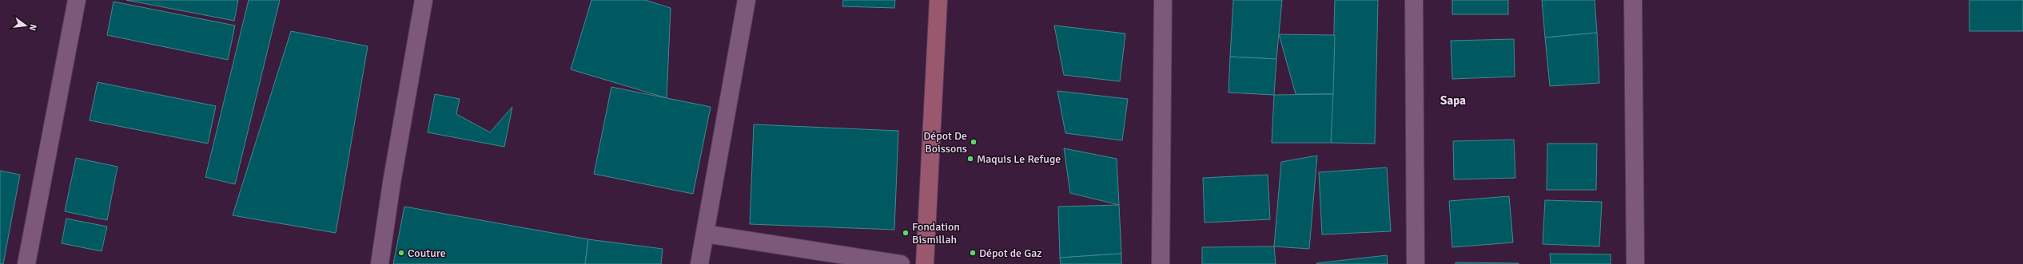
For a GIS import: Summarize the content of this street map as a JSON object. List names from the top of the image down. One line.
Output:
{"districts":["Sapa"],"places":["Dépot De Boissons","Maquis Le Refuge","Fondation Bismillah","Couture","Dépot de Gaz"],"north":"right"}
